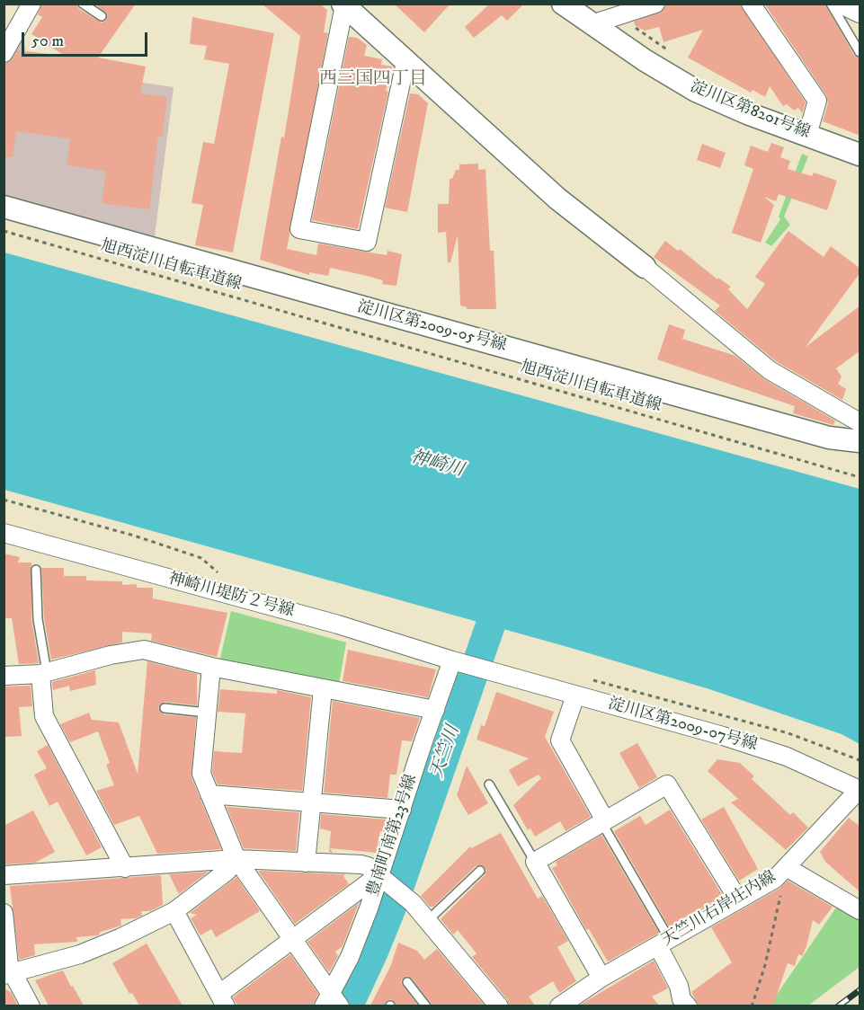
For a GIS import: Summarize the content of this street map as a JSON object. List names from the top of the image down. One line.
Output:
{"streets":{"street":["淀川区第8201号線","淀川区第2009-05号線","神崎川堤防２号線","淀川区第2009-07号線","豊南町南第23号線","天竺川右岸庄内線"],"path":["旭西淀川自転車道線"]},"crossings":[["神崎川堤防２号線","淀川区第2009-07号線"],["神崎川堤防２号線","豊南町南第23号線"],["淀川区第2009-07号線","天竺川右岸庄内線"]],"districts":["西三国四丁目"],"water":["神崎川","天竺川"],"scale_bar":"50 m"}
